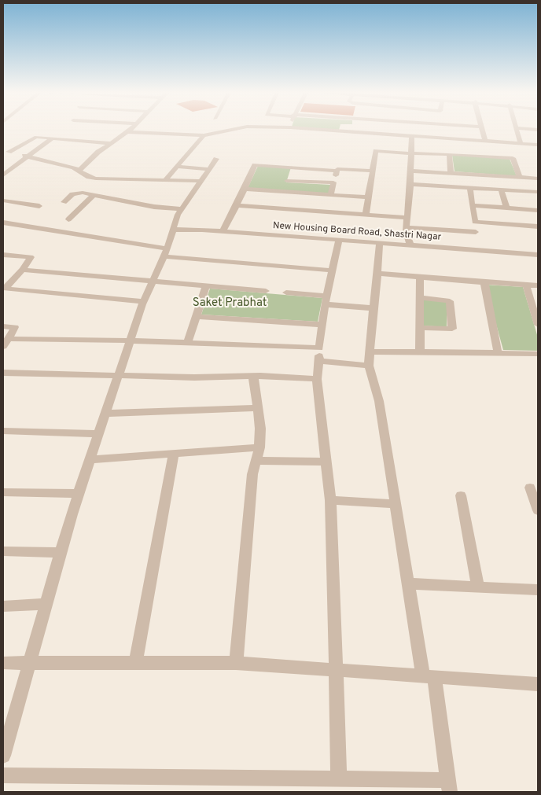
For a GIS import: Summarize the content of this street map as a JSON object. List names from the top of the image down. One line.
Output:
{"streets":{"street":["New Housing Board Road, Shastri Nagar"]},"parks":["Saket Prabhat"]}
